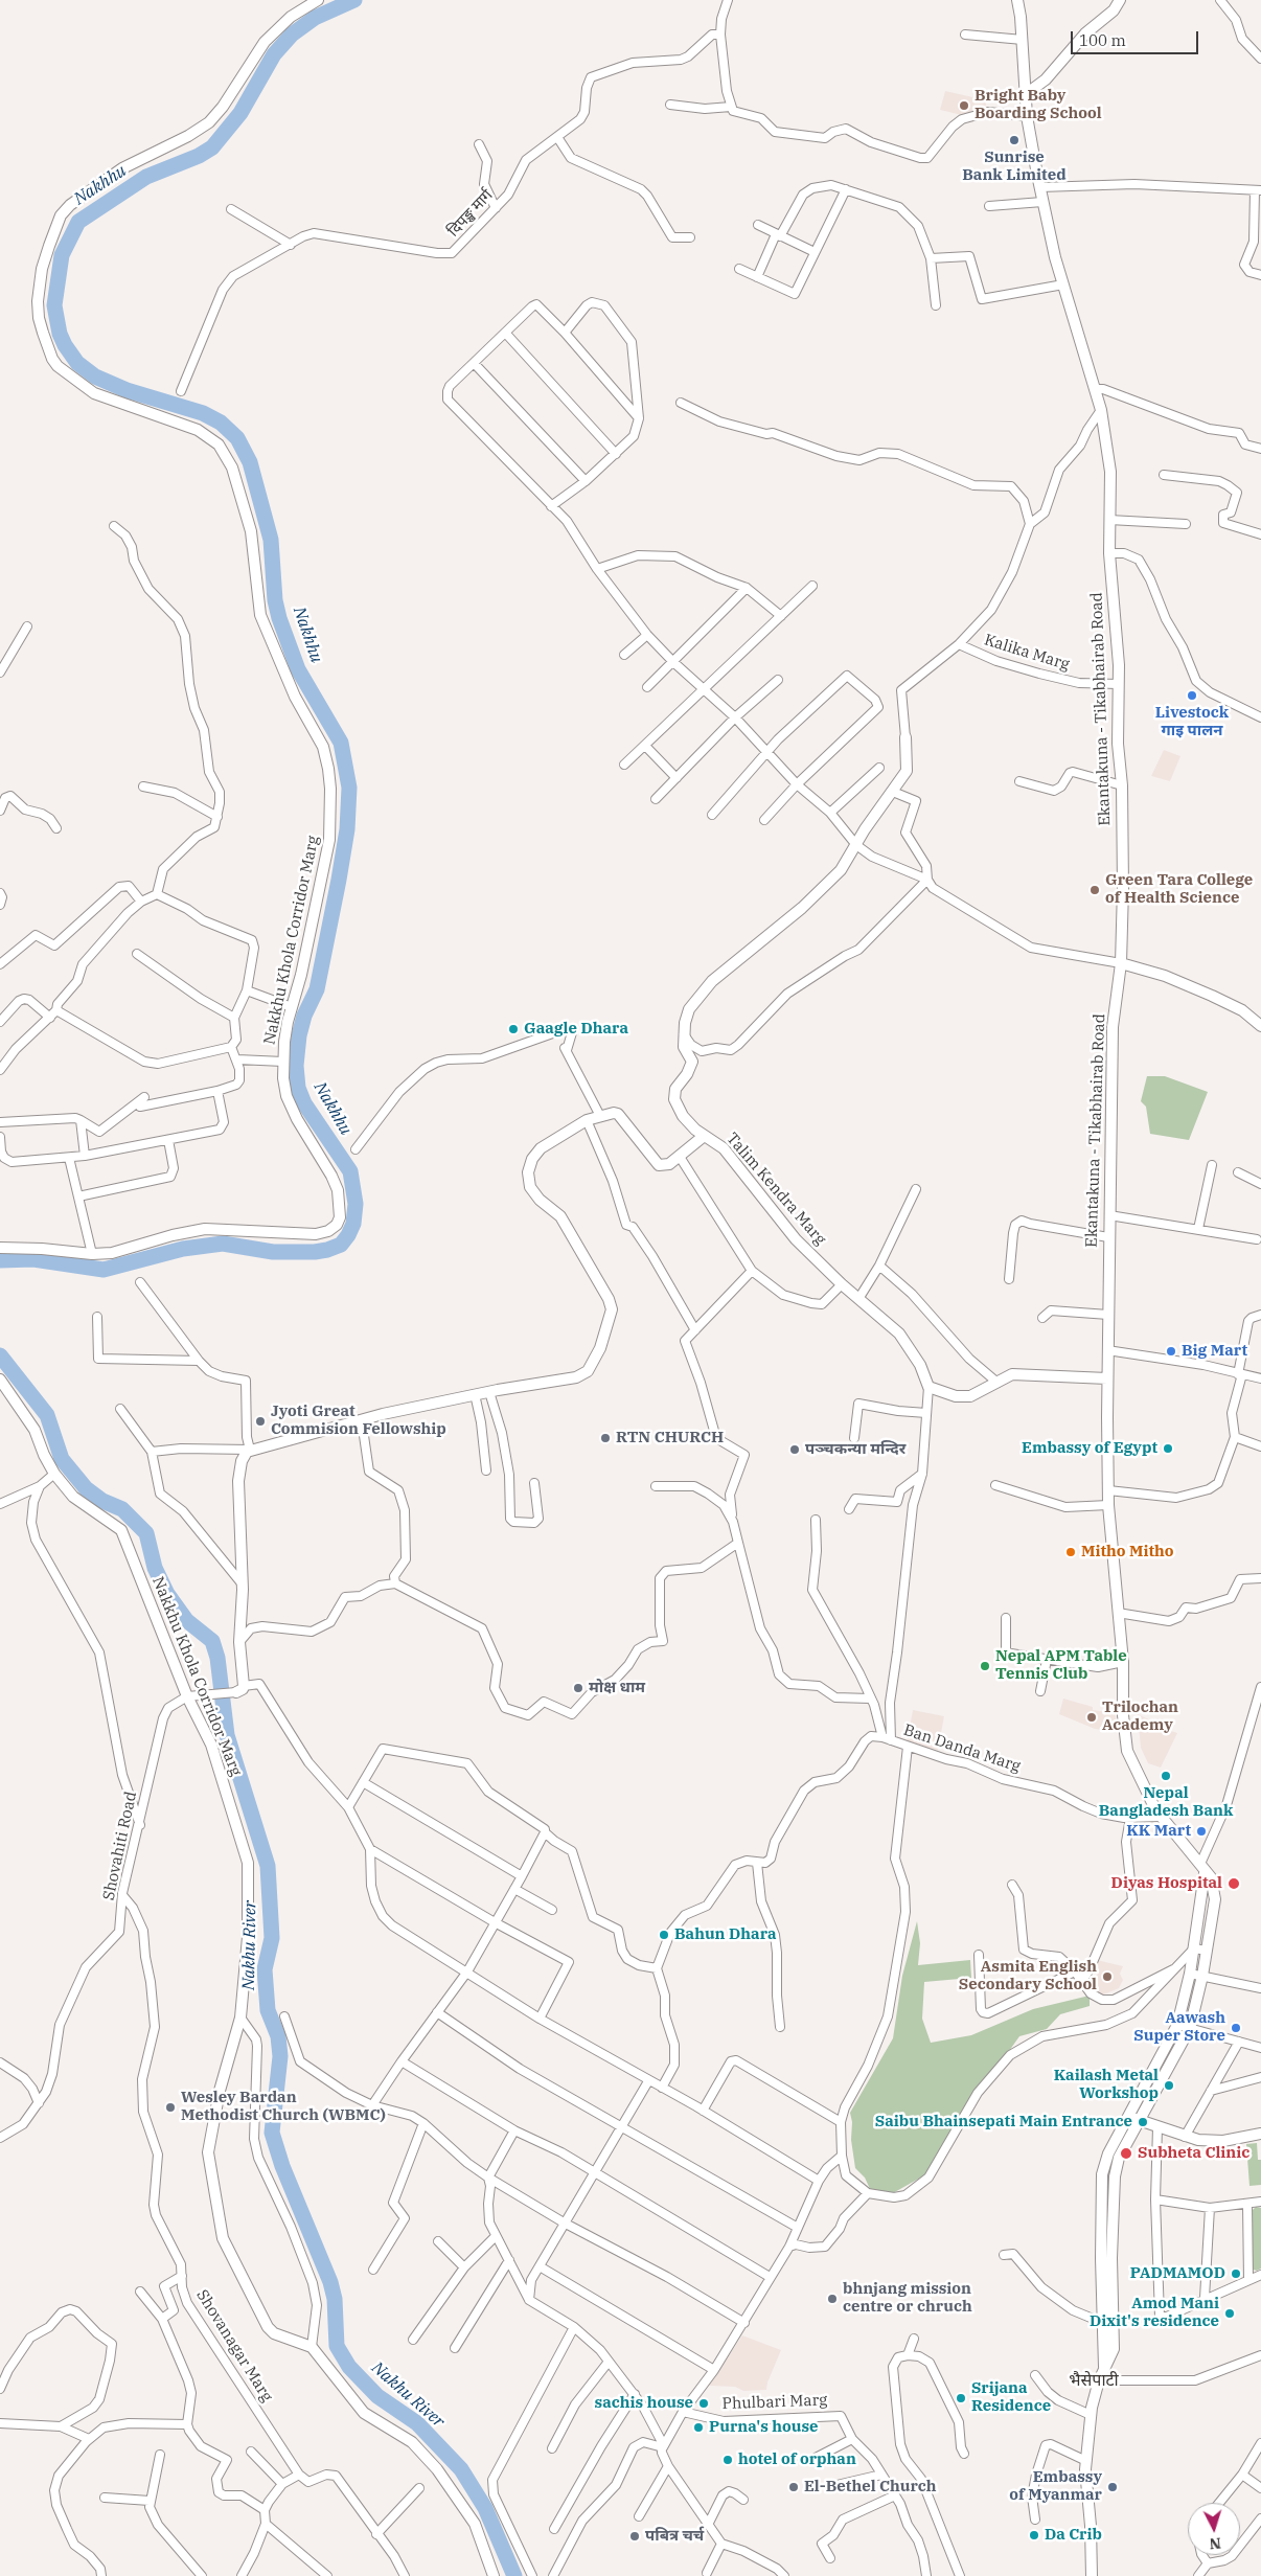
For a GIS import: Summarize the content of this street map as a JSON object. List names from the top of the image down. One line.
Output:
{"streets":{"street":["दिपङ्ख मार्ग","Kalika Marg","Ekantakuna - Tikabhairab Road","Nakkhu Khola Corridor Marg","Talim Kendra Marg","Ban Danda Marg","Shovahiti Road","Shovanagar Marg","Phulbari Marg"]},"crossings":[["Kalika Marg","Ekantakuna - Tikabhairab Road"],["Ekantakuna - Tikabhairab Road","Ban Danda Marg"],["Nakkhu Khola Corridor Marg","Shovahiti Road"],["Shovahiti Road","Shovanagar Marg"]],"districts":["भैसेपाटी"],"water":["Nakhhu","Nakhu River"],"places":["Bright Baby Boarding School","Sunrise Bank Limited","Livestock गाइ पालन","Green Tara College of Health Science","Gaagle Dhara","Big Mart","Jyoti Great Commision Fellowship","RTN CHURCH","Embassy of Egypt","पञ्चकन्या मन्दिर","Mitho Mitho","Nepal APM Table Tennis Club","मोक्ष धाम","Trilochan Academy","Nepal Bangladesh Bank","KK Mart","Diyas Hospital","Bahun Dhara","Asmita English Secondary School","Aawash Super Store","Kailash Metal Workshop","Wesley Bardan Methodist Church (WBMC)","Saibu Bhainsepati Main Entrance","Subheta Clinic","PADMAMOD","bhnjang mission centre or chruch","Amod Mani Dixit's residence","Srijana Residence","sachis house","Purna's house","hotel of orphan","El-Bethel Church","Embassy of Myanmar","Da Crib","पबित्र चर्च"],"scale_bar":"100 m","north":"bottom"}
